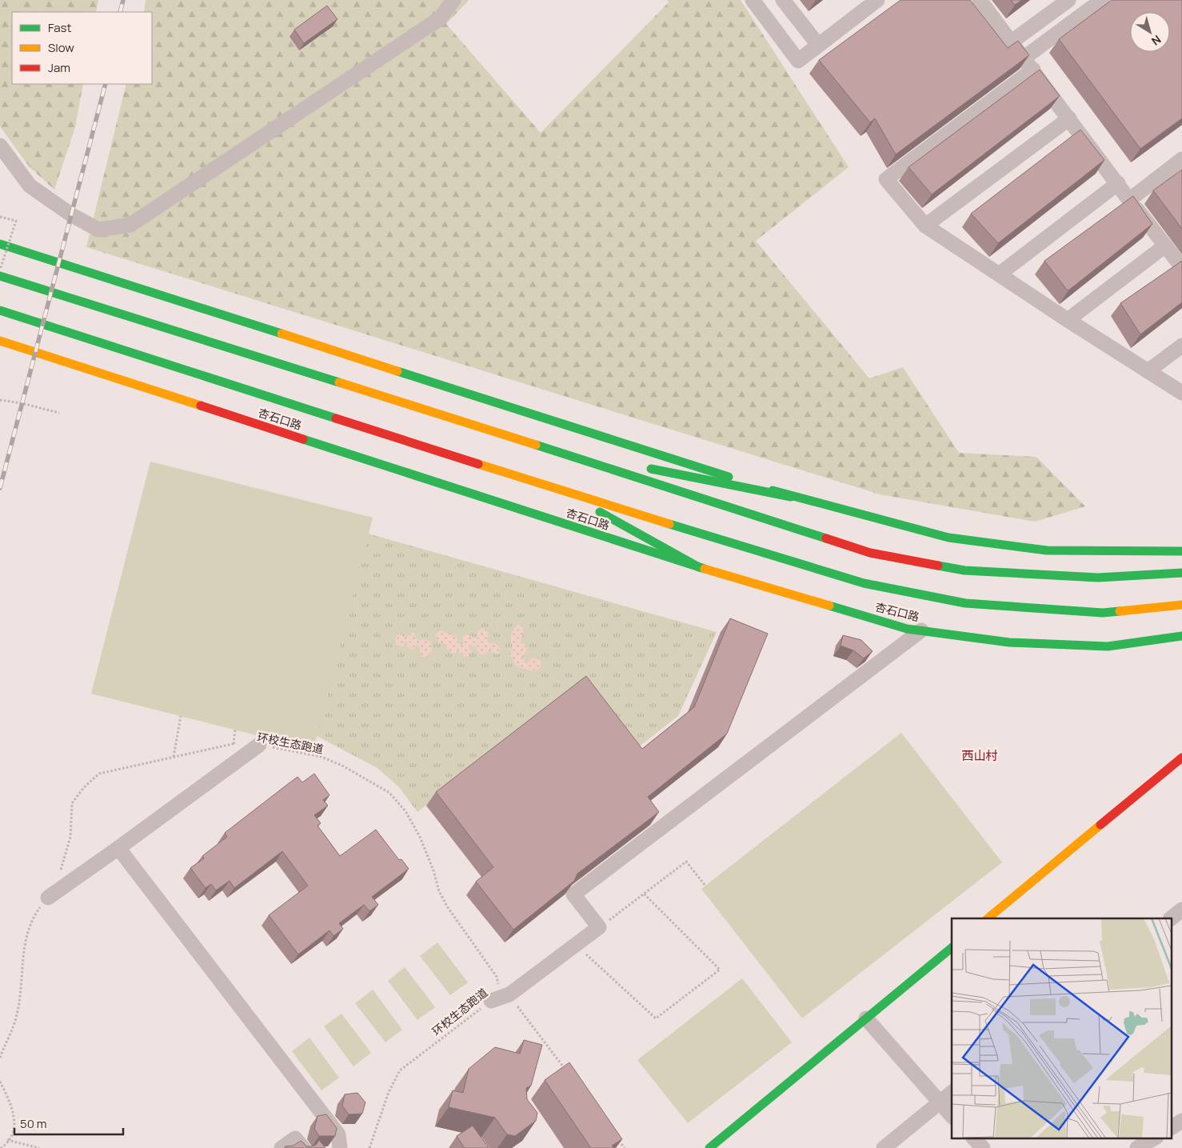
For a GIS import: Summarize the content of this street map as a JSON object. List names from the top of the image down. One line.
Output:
{"streets":{"street":["杏石口路"],"path":["环校生态跑道"]},"districts":["西山村"],"legend":["Fast","Slow","Jam"],"scale_bar":"50 m","north":"bottom right"}
